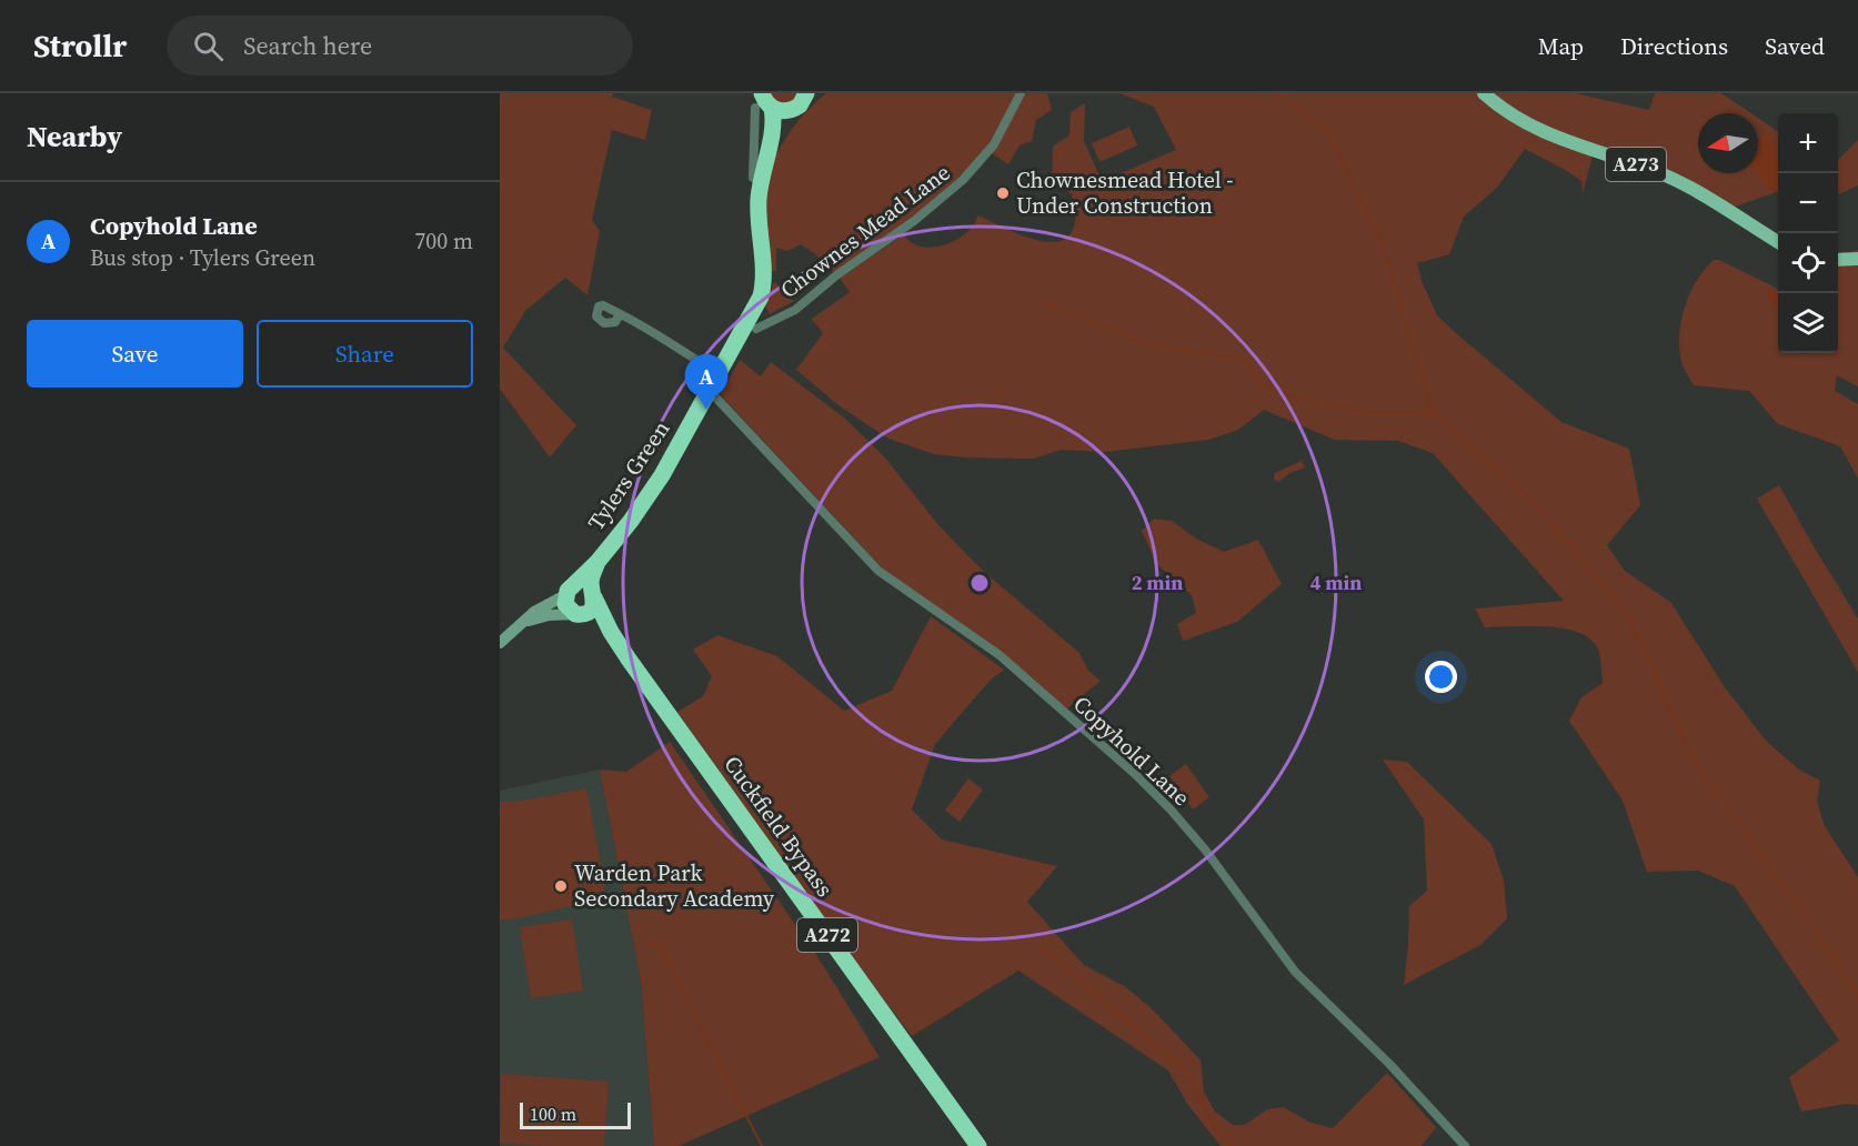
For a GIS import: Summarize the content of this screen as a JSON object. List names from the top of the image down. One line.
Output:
{"streets":{"highway":["Tylers Green","Cuckfield Bypass","A272"],"main road":["A273"],"street":["Chownes Mead Lane","Copyhold Lane"]},"crossings":[["Tylers Green","Copyhold Lane"],["Tylers Green","Cuckfield Bypass"]],"places":["Chownesmead Hotel - Under Construction","Warden Park Secondary Academy"],"scale_bar":"100 m","north":"left","page":{"header":"Strollr","search":"Search here","nav":["Map","Directions","Saved"],"heading":"Nearby","map_buttons":["+","−"],"list":[{"mark":"A","name":"Copyhold Lane","note":"Bus stop · Tylers Green","value":"700 m"}],"buttons":["Save","Share"],"pins":"A","scale":"100 m"},"rings":["2 min","4 min"]}
